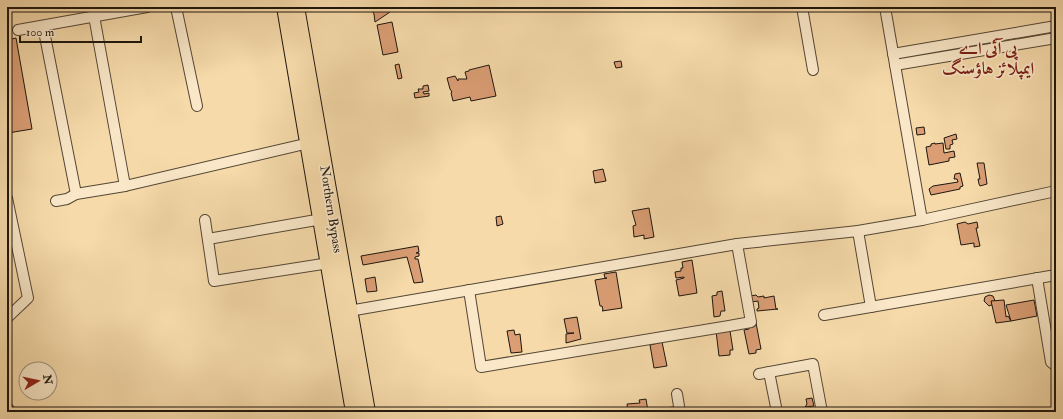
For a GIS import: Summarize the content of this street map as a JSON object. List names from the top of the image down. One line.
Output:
{"streets":{"main road":["Northern Bypass"]},"districts":["پی آئی اے ایمپلائز ہاؤسنگ"],"scale_bar":"100 m","north":"right"}
